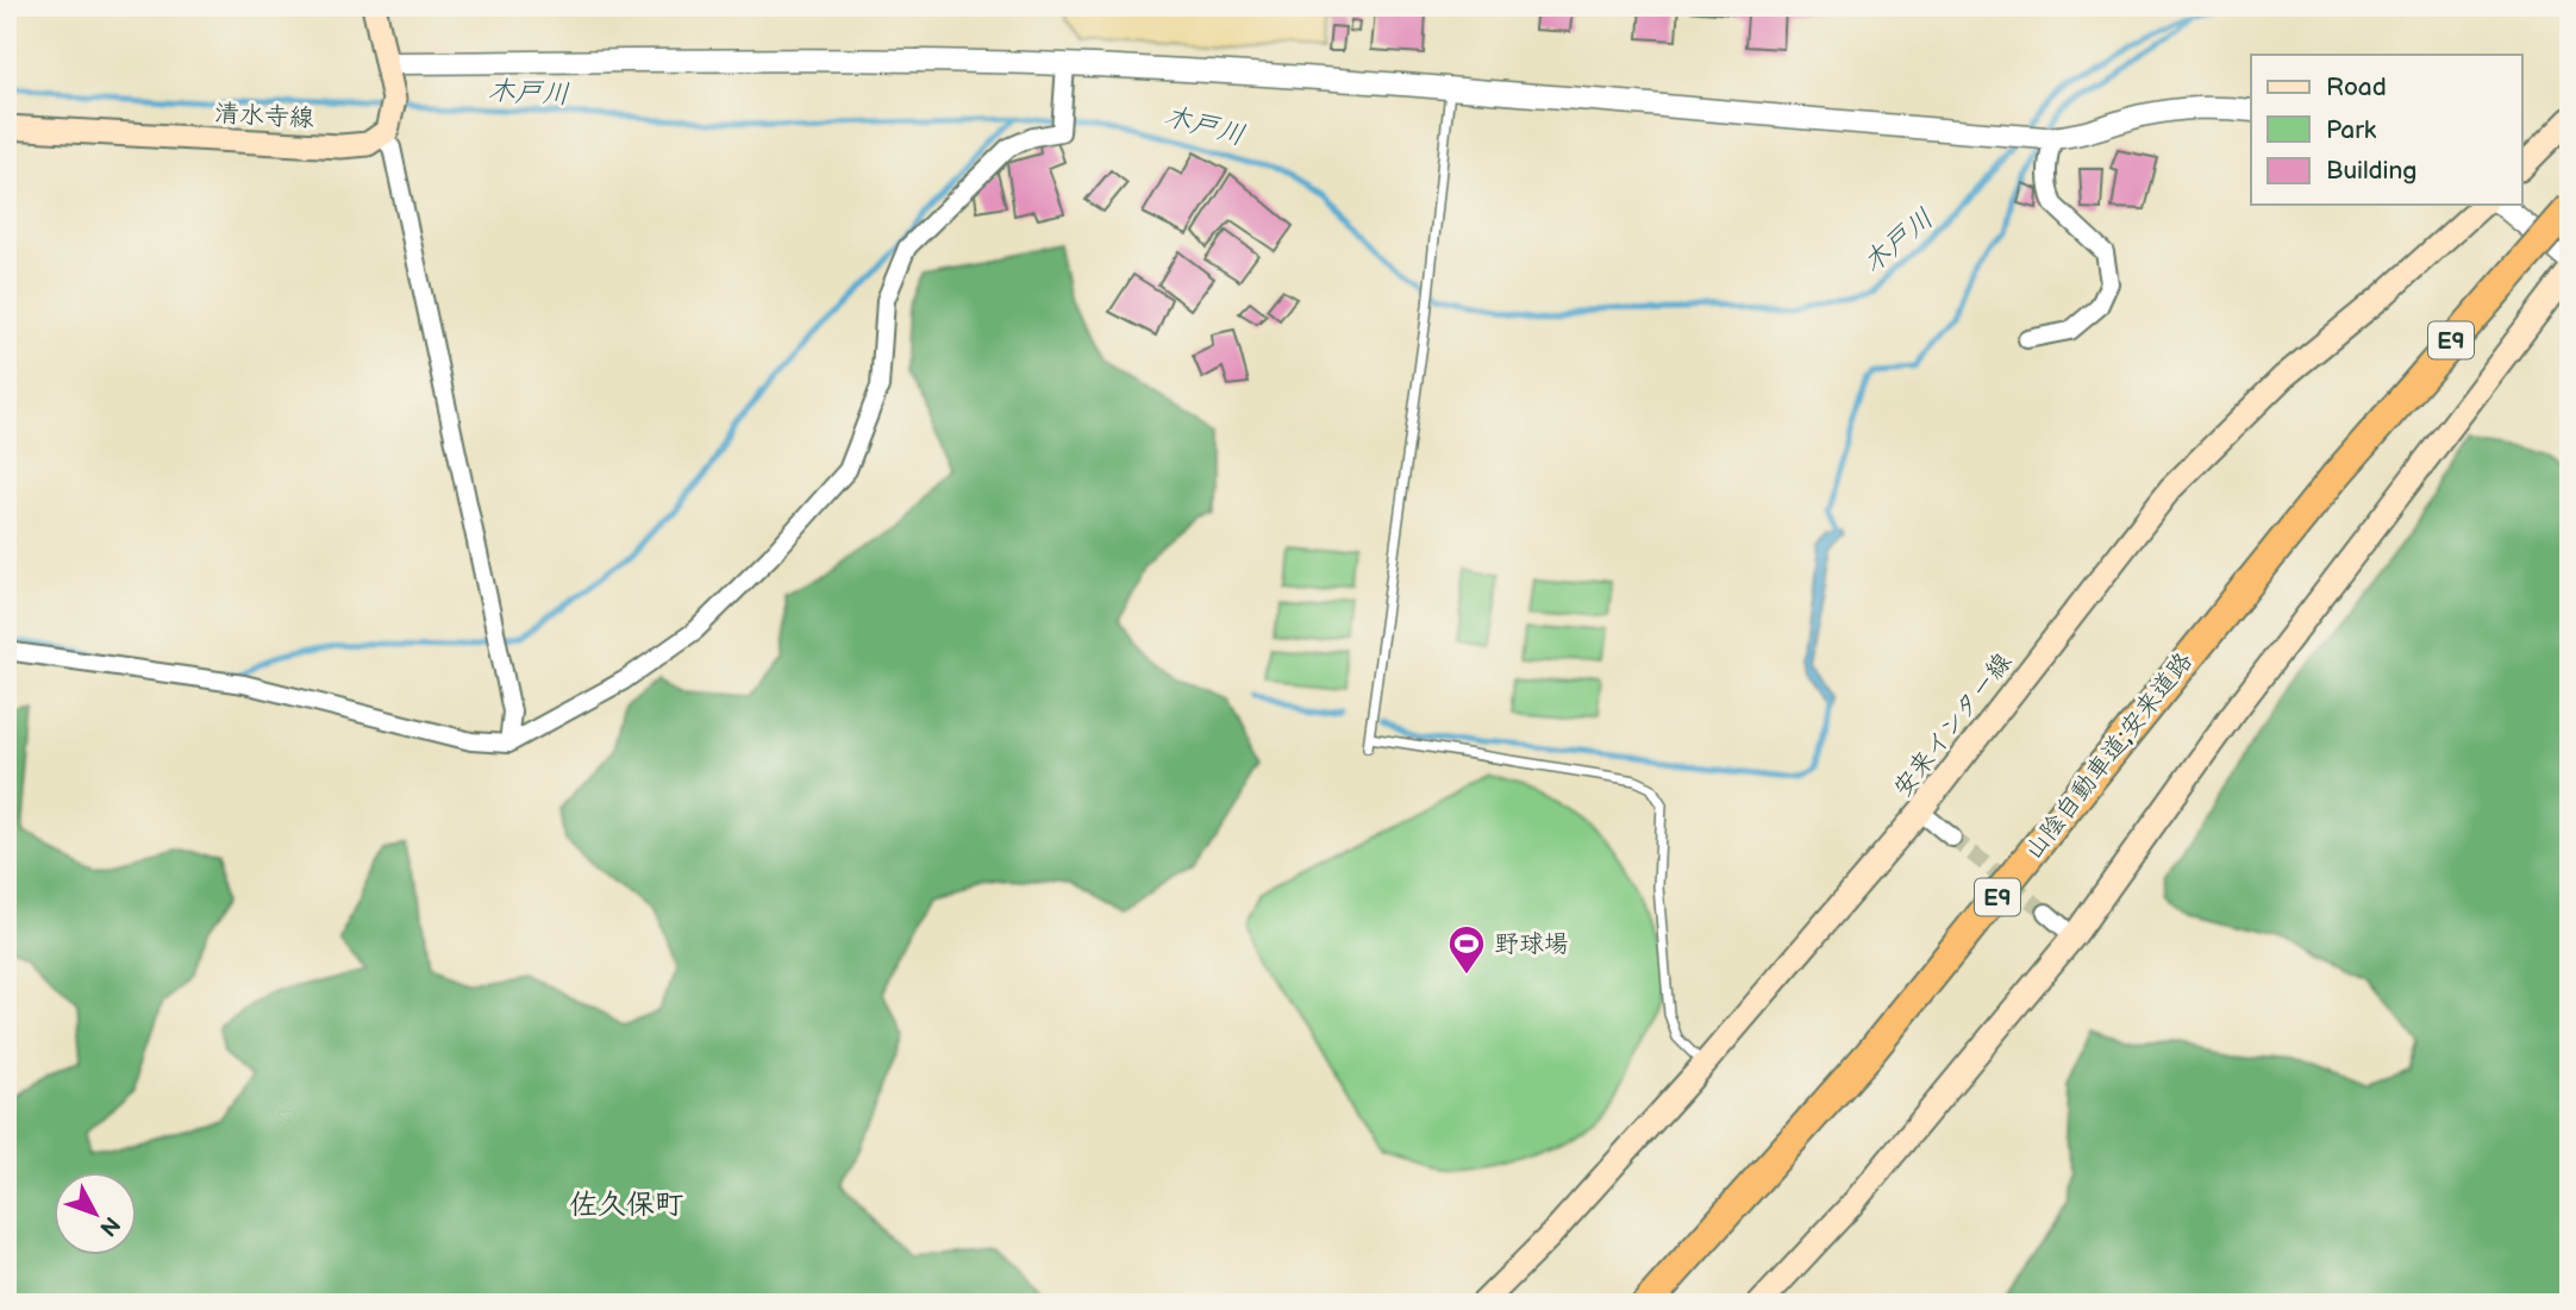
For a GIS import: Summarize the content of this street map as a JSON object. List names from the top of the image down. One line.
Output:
{"streets":{"highway":["E9","山陰自動車道;安来道路"],"main road":["清水寺線","安来インター線"]},"districts":["佐久保町"],"water":["木戸川"],"places":{"sports":["野球場"]},"legend":["Road","Park","Building"],"north":"bottom right"}
